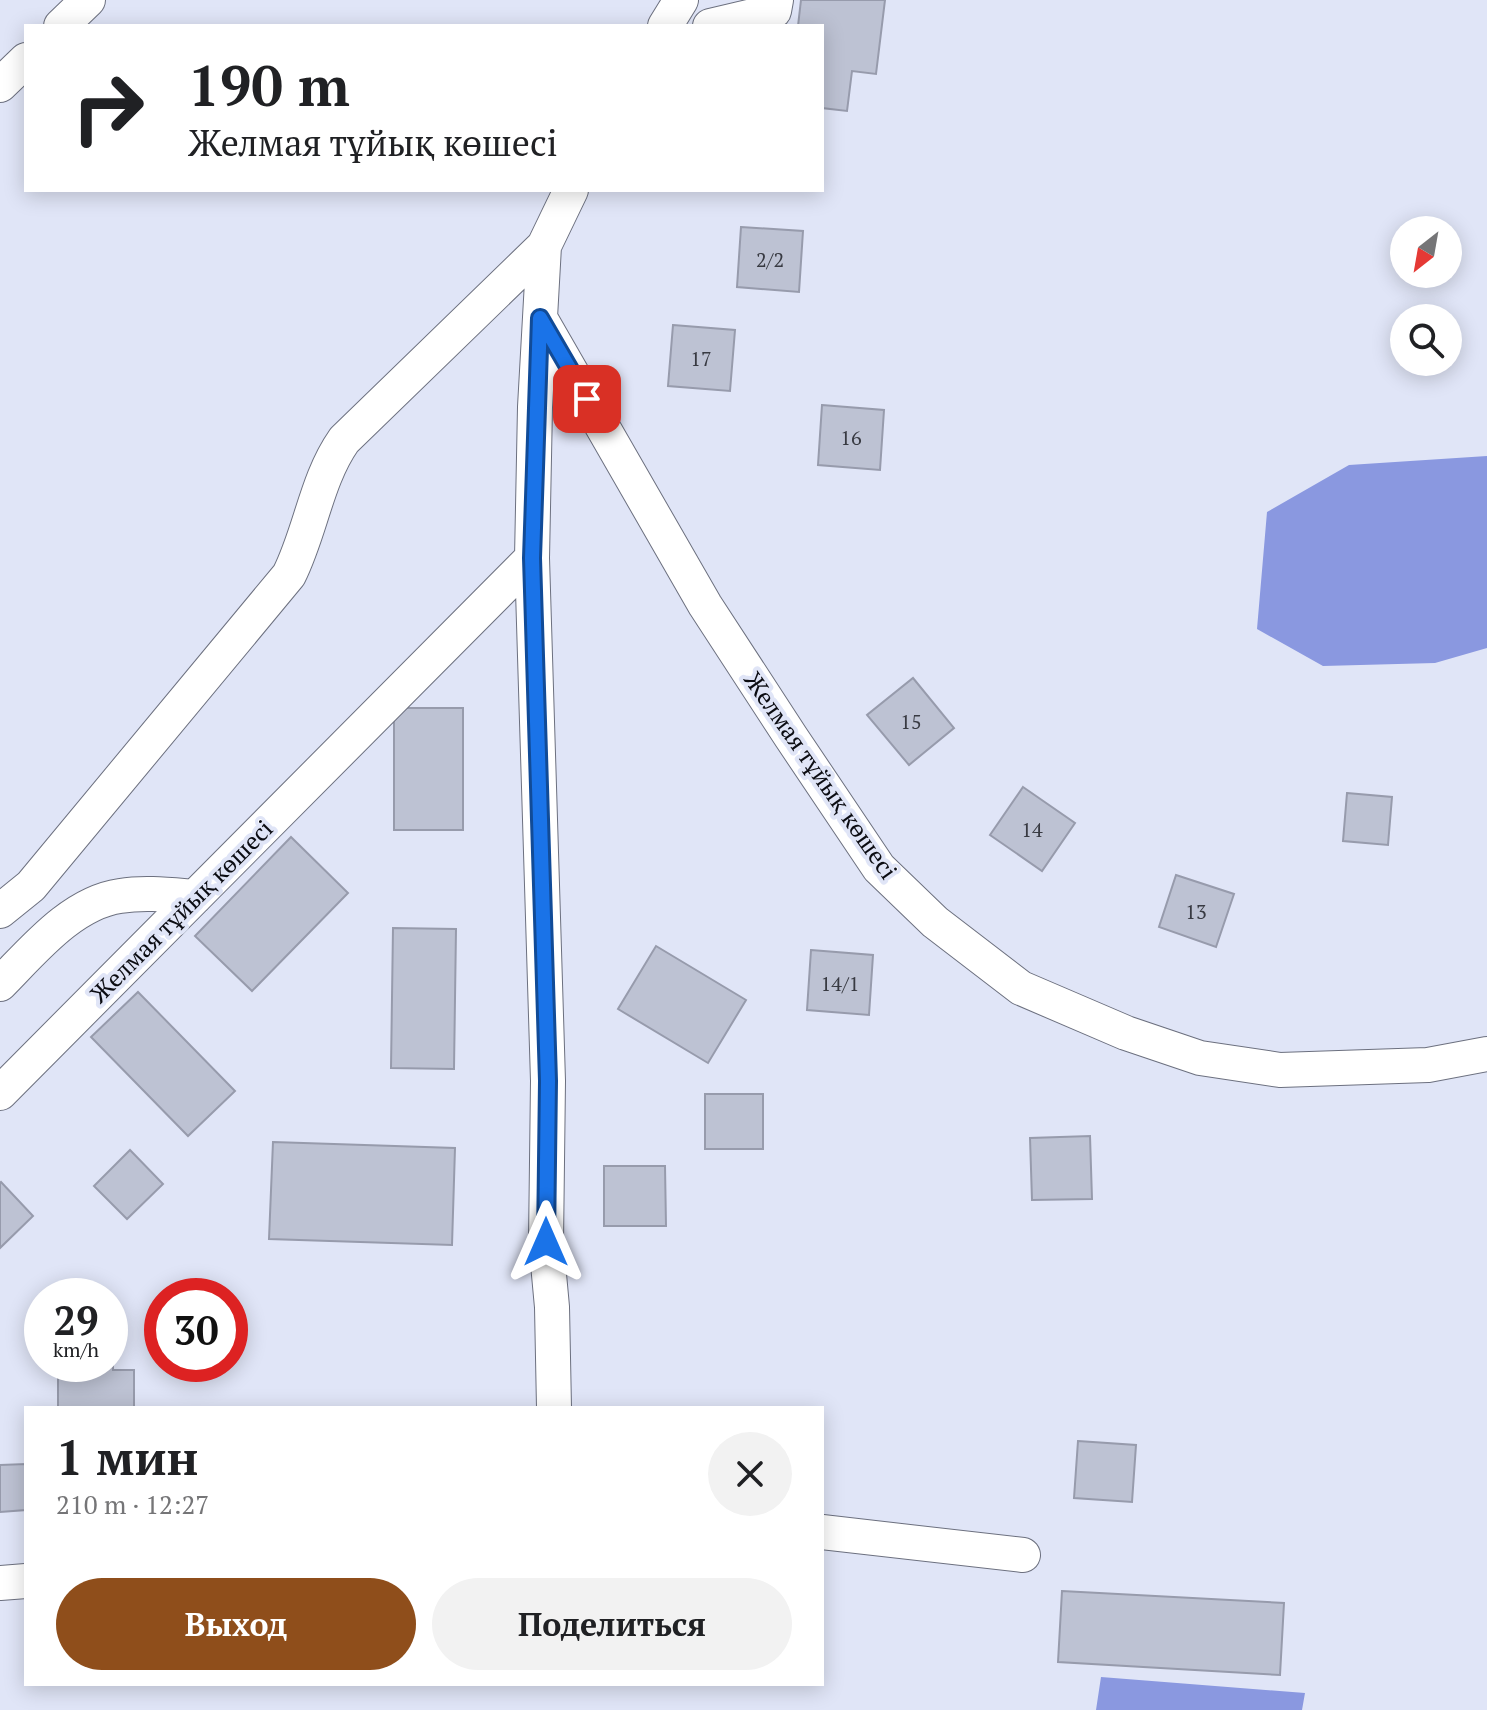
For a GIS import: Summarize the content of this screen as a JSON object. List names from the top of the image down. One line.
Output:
{"streets":{"street":["Желмая тұйық көшесі"]},"house_numbers":["2/2","17","16","15","14","13","14/1"],"north":"bottom left","page":{"turn":["190 m","Желмая тұйық көшесі"],"speed":"29 km/h","limit":"30","heading":["1 мин","210 m · 12:27"],"buttons":["Выход","Поделиться"]}}
